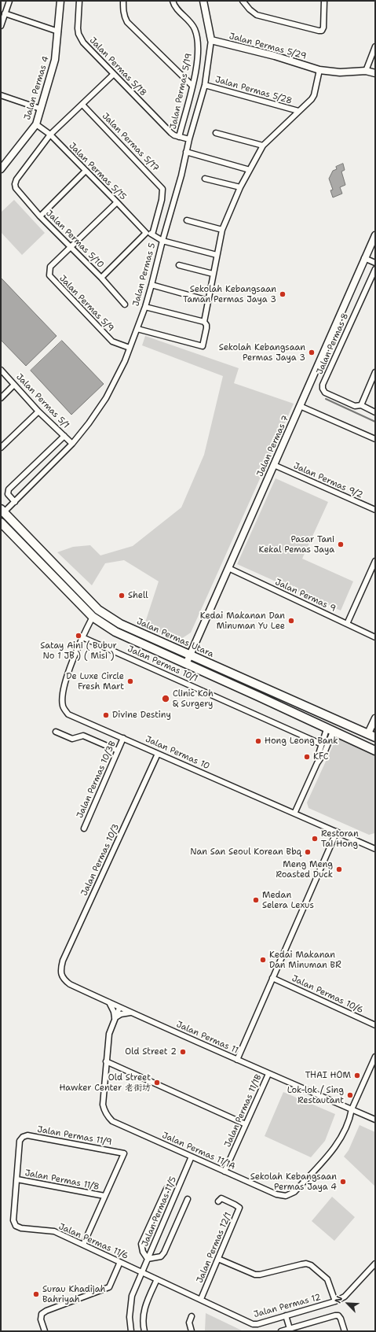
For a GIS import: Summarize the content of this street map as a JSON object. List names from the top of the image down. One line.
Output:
{"streets":{"main road":["Jalan Permas Utara"],"street":["Jalan Permas 5/29","Jalan Permas 5/18","Jalan Permas 4","Jalan Permas 5/28","Jalan Permas 5/19","Jalan Permas 5/17","Jalan Permas 5/15","Jalan Permas 5/10","Jalan Permas 5","Jalan Permas 5/9","Jalan Permas 8","Jalan Permas 5/1","Jalan Permas 7","Jalan Permas 9/2","Jalan Permas 9","Jalan Permas 10/1","Jalan Permas 10","Jalan Permas 10/3B","Jalan Permas 10/3","Jalan Permas 10/6","Jalan Permas 11","Jalan Permas 11/1B","Jalan Permas 11/9","Jalan Permas 11/1A","Jalan Permas 11/8","Jalan Permas 11/5","Jalan Permas 11/6","Jalan Permas 12/1","Jalan Permas 12"]},"crossings":[["Jalan Permas 5/29","Jalan Permas 5"],["Jalan Permas 5/18","Jalan Permas 5/19"],["Jalan Permas 5/18","Jalan Permas 5"],["Jalan Permas 4","Jalan Permas 5/15"],["Jalan Permas 5/28","Jalan Permas 5"],["Jalan Permas 5/15","Jalan Permas 5/10"],["Jalan Permas 5/15","Jalan Permas 5/9"],["Jalan Permas 5/10","Jalan Permas 5/9"],["Jalan Permas 5","Jalan Permas 5/9"],["Jalan Permas 5","Jalan Permas 5/1"],["Jalan Permas 5","Jalan Permas Utara"],["Jalan Permas 7","Jalan Permas 9/2"],["Jalan Permas 7","Jalan Permas 9"],["Jalan Permas 7","Jalan Permas Utara"],["Jalan Permas 10/1","Jalan Permas 10"],["Jalan Permas 10","Jalan Permas 10/3B"],["Jalan Permas 10","Jalan Permas 10/3"],["Jalan Permas 10/3","Jalan Permas 11"],["Jalan Permas 11","Jalan Permas 11/1B"],["Jalan Permas 11","Jalan Permas 11/1A"],["Jalan Permas 11/1B","Jalan Permas 11/1A"],["Jalan Permas 11/9","Jalan Permas 11/8"],["Jalan Permas 11/9","Jalan Permas 11/6"],["Jalan Permas 11/1A","Jalan Permas 11/5"],["Jalan Permas 11/8","Jalan Permas 11/6"],["Jalan Permas 11/5","Jalan Permas 11/6"],["Jalan Permas 11/5","Jalan Permas 12"],["Jalan Permas 11/6","Jalan Permas 12"],["Jalan Permas 12/1","Jalan Permas 12"]],"places":["Sekolah Kebangsaan Taman Permas Jaya 3","Sekolah Kebangsaan Permas Jaya 3","Pasar Tani Kekal Pemas Jaya","Shell","Kedai Makanan Dan Minuman Yu Lee","Satay Aini ( Bubur No 1 JB ) ( Misi )","De Luxe Circle Fresh Mart","Clinic Koh & Surgery","Divine Destiny","Hong Leong Bank","KFC","Restoran Tai Hong","Nan San Seoul Korean Bbq","Meng Meng Roasted Duck","Medan Selera Lexus","Kedai Makanan Dan Minuman BR","Old Street 2","THAI HOM","Old Street Hawker Center 老街坊","Lok-lok / Sing Restautant","Sekolah Kebangsaan Permas Jaya 4","Surau Khadijah Bahriyah"],"north":"top left"}
